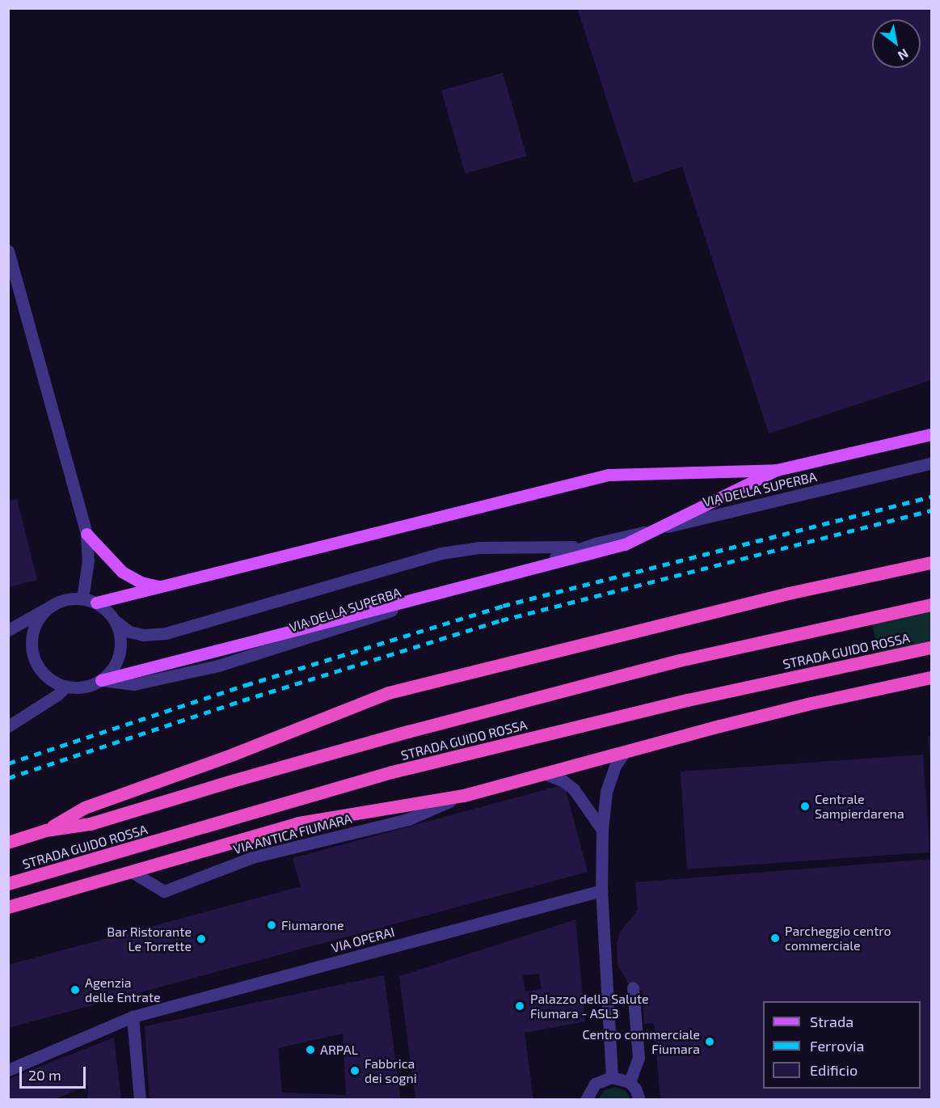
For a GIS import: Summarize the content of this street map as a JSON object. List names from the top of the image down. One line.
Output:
{"streets":{"highway":["STRADA GUIDO ROSSA"],"street":["VIA DELLA SUPERBA","VIA ANTICA FIUMARA","VIA OPERAI"]},"places":["Centrale Sampierdarena","Fiumarone","Parcheggio centro commerciale","Bar Ristorante Le Torrette","Agenzia delle Entrate","Palazzo della Salute Fiumara - ASL3","Centro commerciale Fiumara","ARPAL","Fabbrica dei sogni"],"legend":["Strada","Ferrovia","Edificio"],"scale_bar":"20 m","north":"bottom right"}
